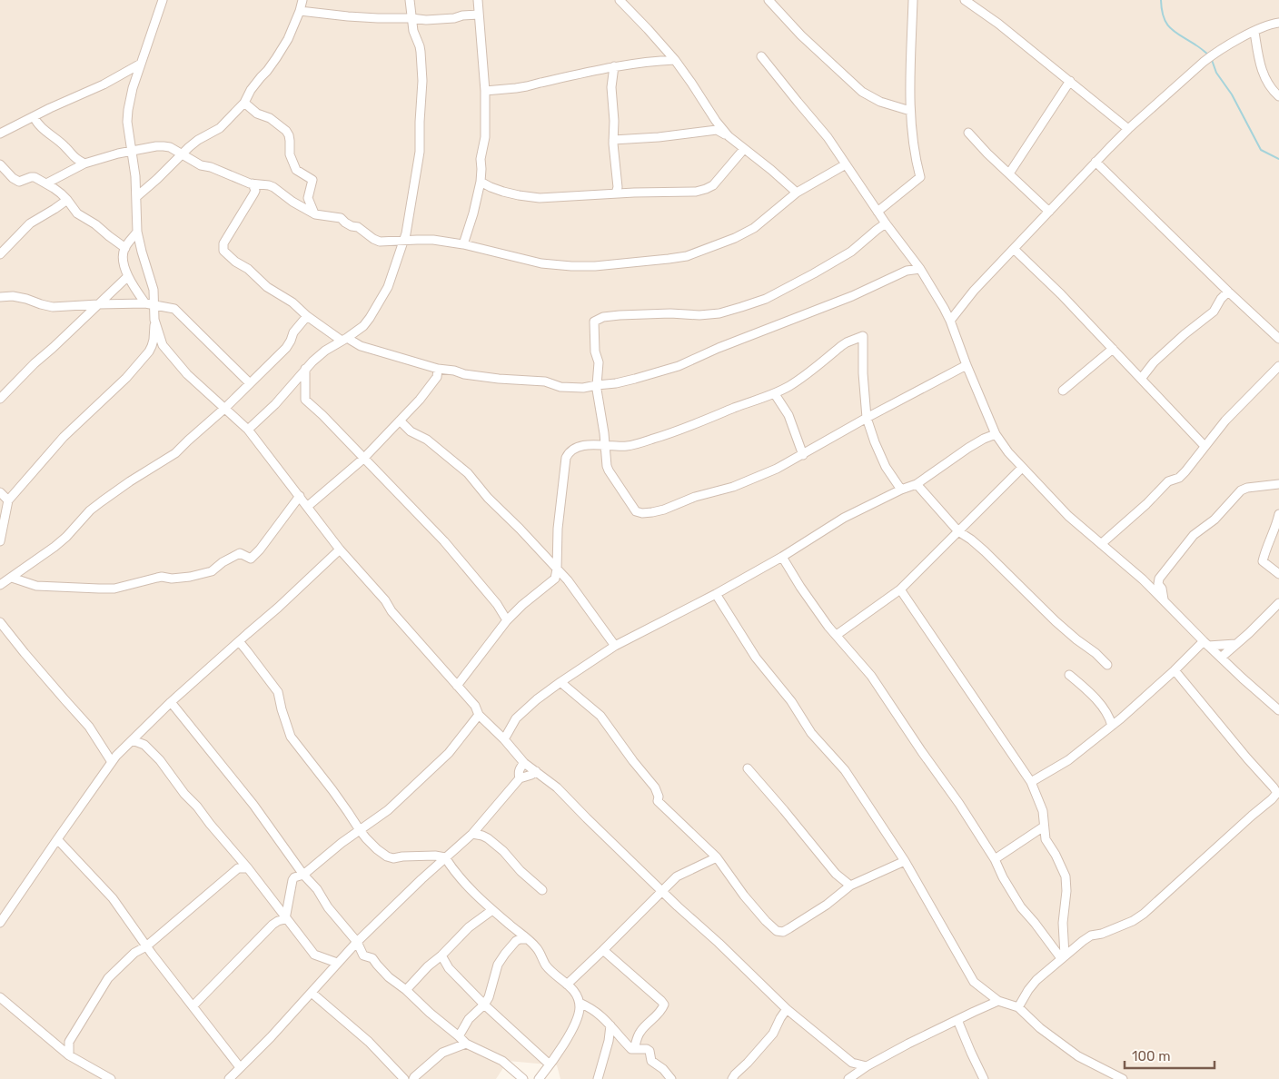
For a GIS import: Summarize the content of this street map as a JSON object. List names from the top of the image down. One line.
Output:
{"scale_bar":"100 m"}
